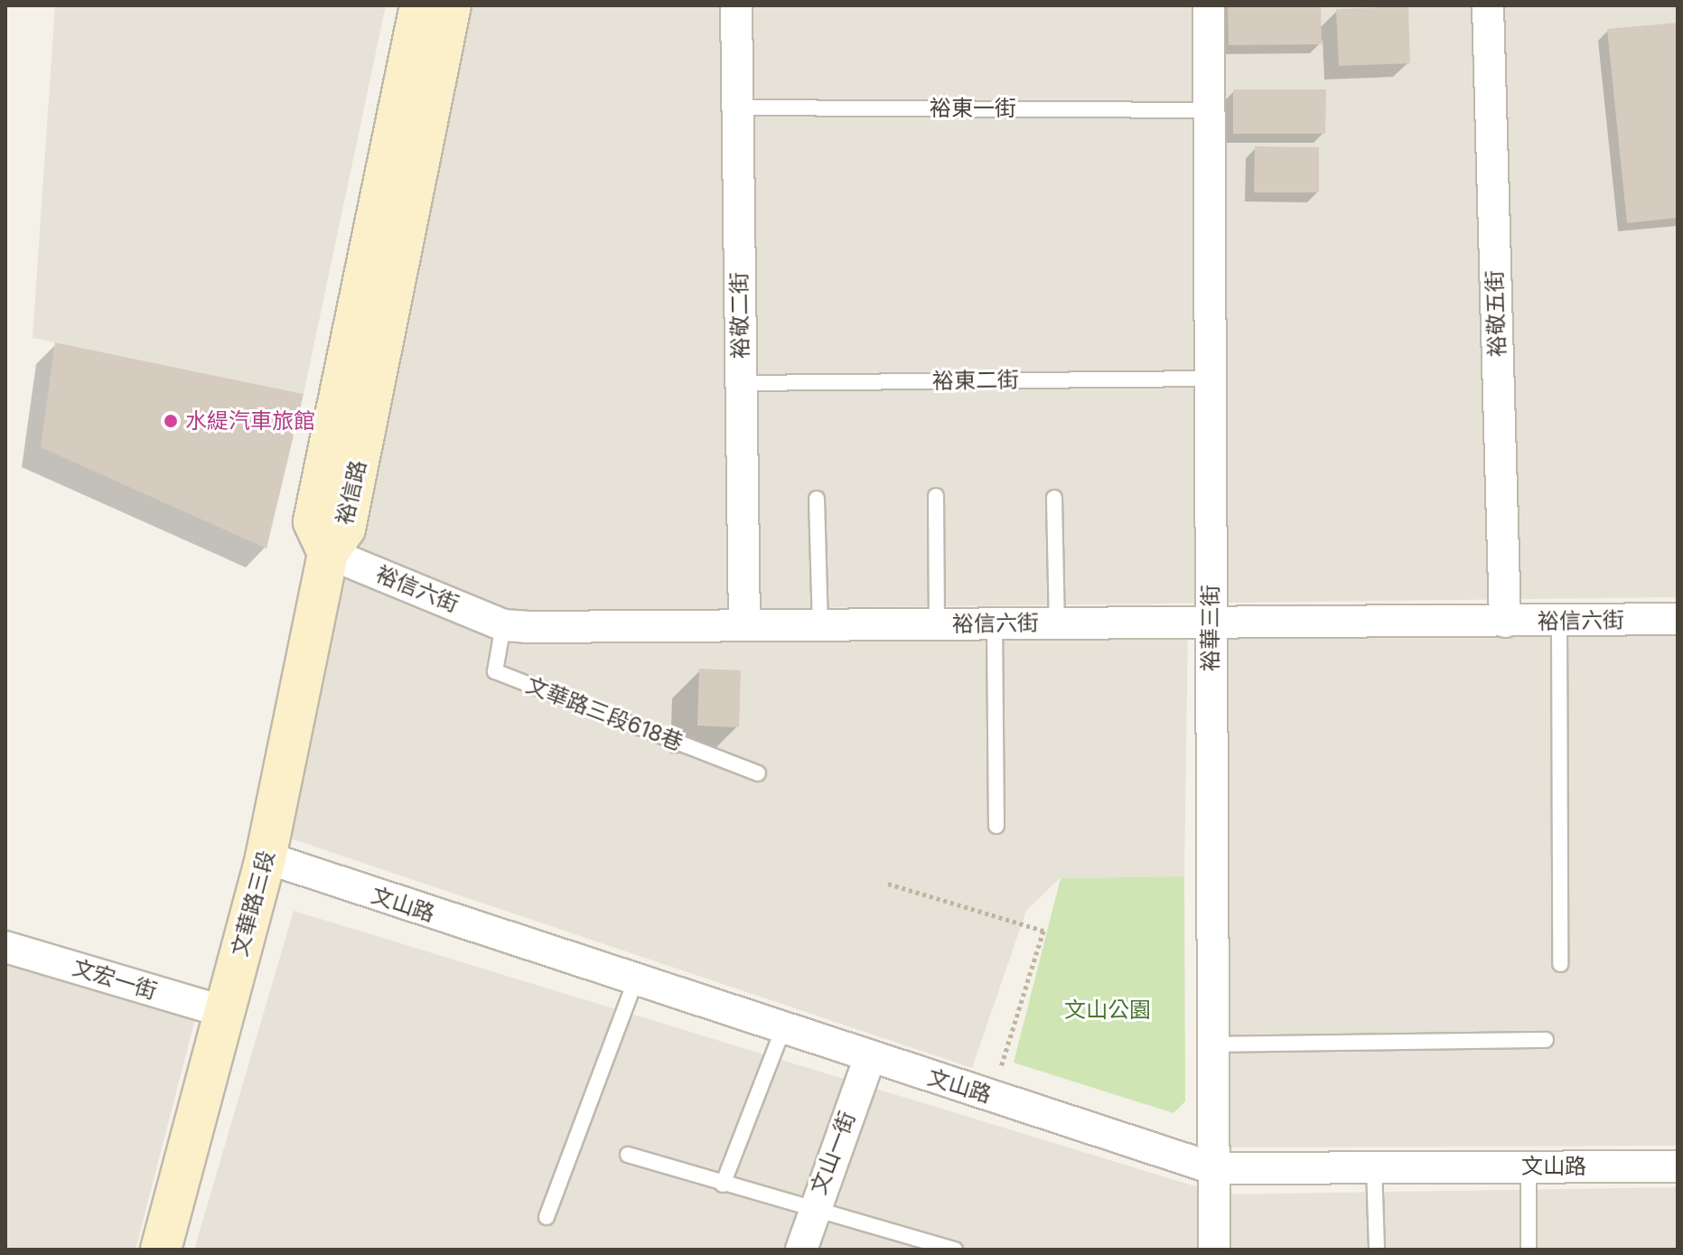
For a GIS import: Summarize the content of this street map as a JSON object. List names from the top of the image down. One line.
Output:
{"streets":{"street":["裕敬五街","裕敬二街","裕信路","裕信六街","裕華三街","文華路三段","文山路","文宏一街","文山一街"],"lane":["裕東一街","裕東二街","文華路三段618巷"]},"crossings":[["裕東一街","裕敬二街"],["裕東一街","裕華三街"],["裕敬五街","裕信六街"],["裕敬二街","裕東二街"],["裕敬二街","裕信六街"],["裕東二街","裕華三街"],["裕信路","裕信六街"],["裕信路","文華路三段"],["裕信六街","裕華三街"],["裕信六街","文華路三段618巷"],["裕信六街","文華路三段"],["裕華三街","文山路"],["文華路三段","文山路"],["文華路三段","文宏一街"],["文山路","文山一街"]],"parks":["文山公園"],"places":["水緹汽車旅館"]}
